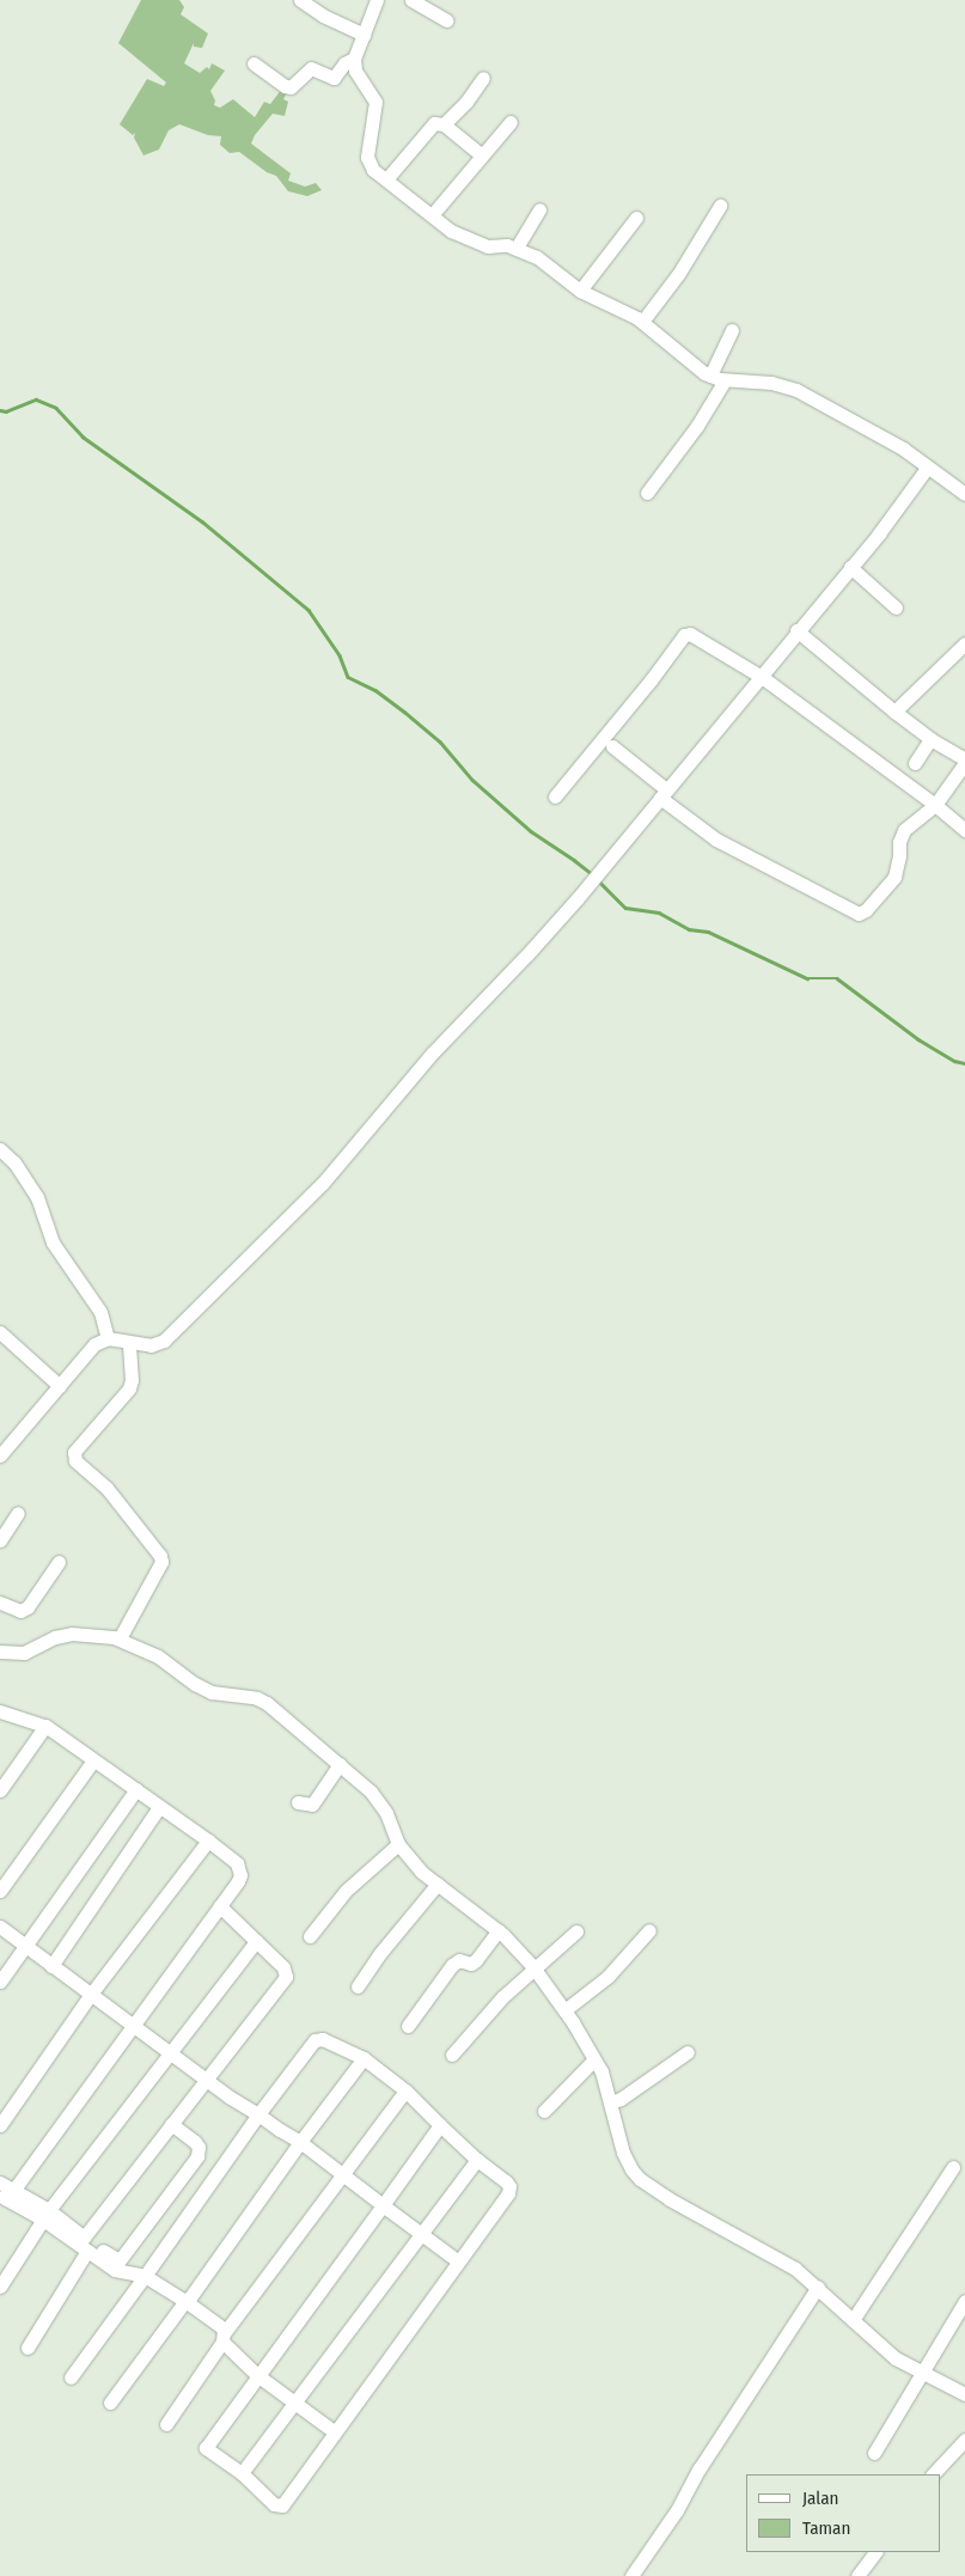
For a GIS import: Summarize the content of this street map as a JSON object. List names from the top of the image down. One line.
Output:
{"legend":["Jalan","Taman"]}
